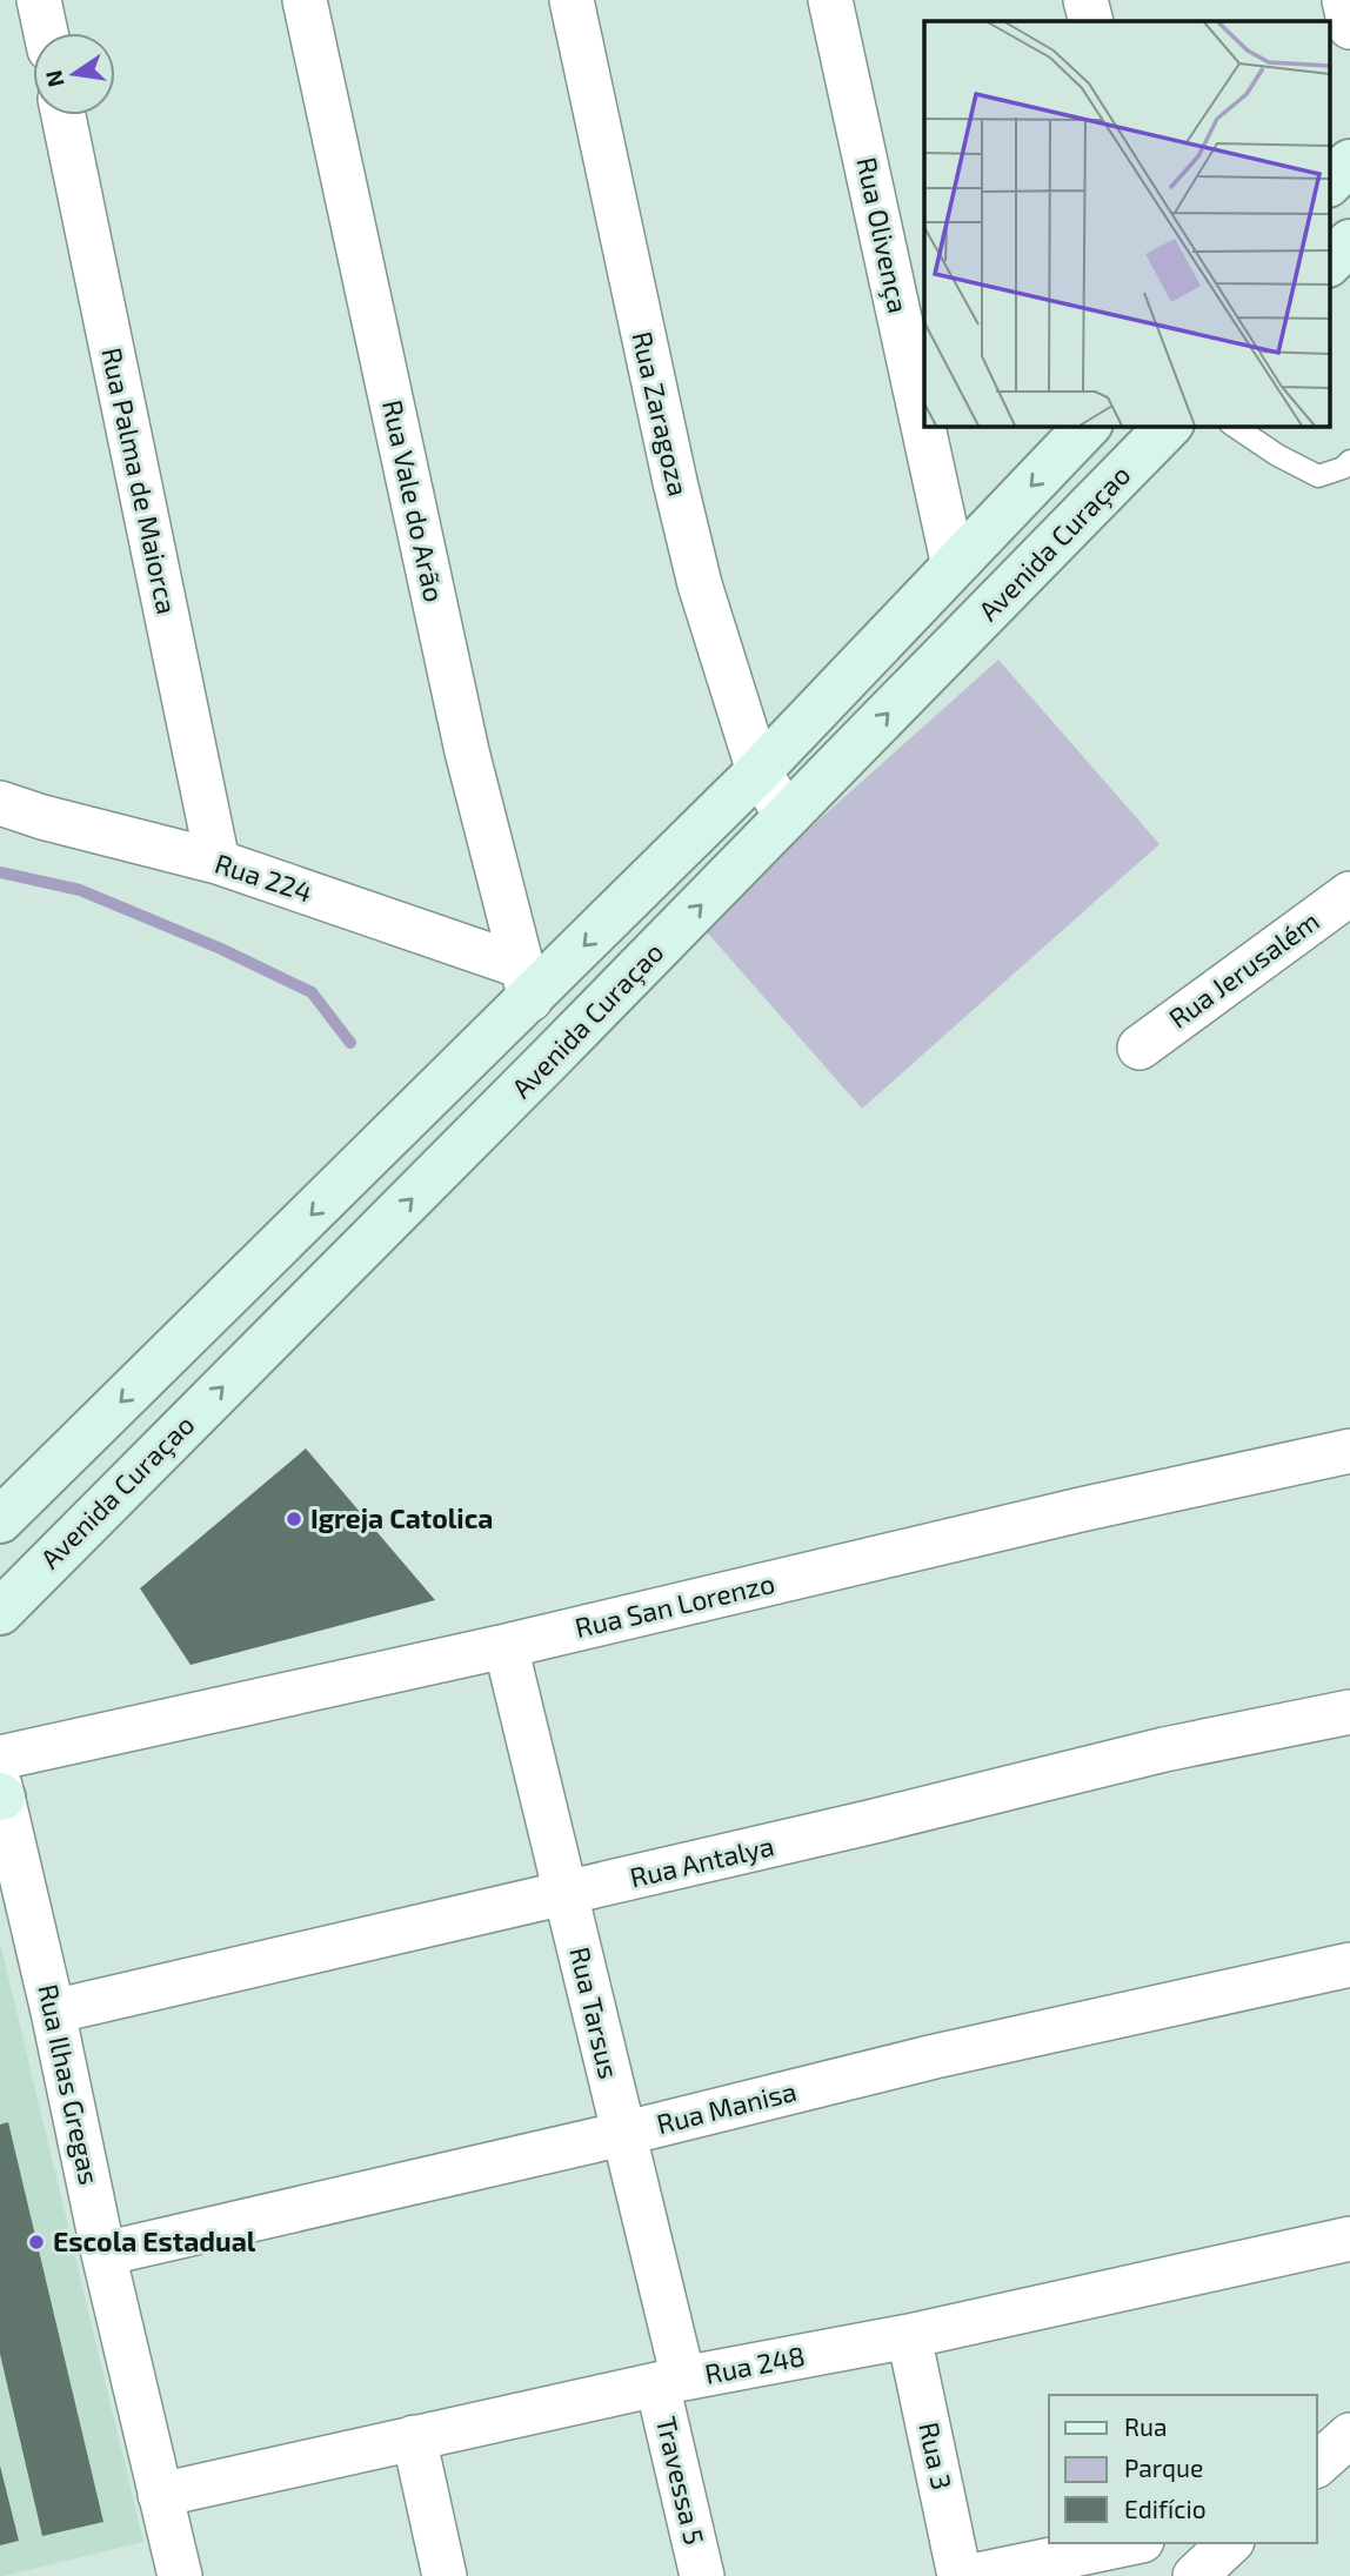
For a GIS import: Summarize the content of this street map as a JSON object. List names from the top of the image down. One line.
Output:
{"streets":{"main road":["Avenida Curaçao"],"street":["Rua Olivença","Rua Zaragoza","Rua Palma de Maiorca","Rua Vale do Arão","Rua 224","Rua Jerusalém","Rua San Lorenzo","Rua Antalya","Rua Tarsus","Rua Ilhas Gregas","Rua Manisa","Rua 248","Rua 3","Travessa 5"]},"crossings":[["Rua Olivença","Avenida Curaçao"],["Rua Zaragoza","Avenida Curaçao"],["Rua Palma de Maiorca","Rua 224"],["Rua Vale do Arão","Avenida Curaçao"],["Rua Vale do Arão","Rua 224"],["Avenida Curaçao","Rua 224"],["Rua San Lorenzo","Rua Tarsus"],["Rua San Lorenzo","Rua Ilhas Gregas"],["Rua Antalya","Rua Tarsus"],["Rua Antalya","Rua Ilhas Gregas"],["Rua Tarsus","Rua Manisa"],["Rua Tarsus","Rua 248"],["Rua Tarsus","Travessa 5"],["Rua Ilhas Gregas","Rua Manisa"],["Rua Ilhas Gregas","Rua 248"],["Rua 248","Rua 3"],["Rua 248","Travessa 5"]],"places":["Igreja Catolica","Escola Estadual"],"legend":["Rua","Parque","Edifício"],"north":"left"}
